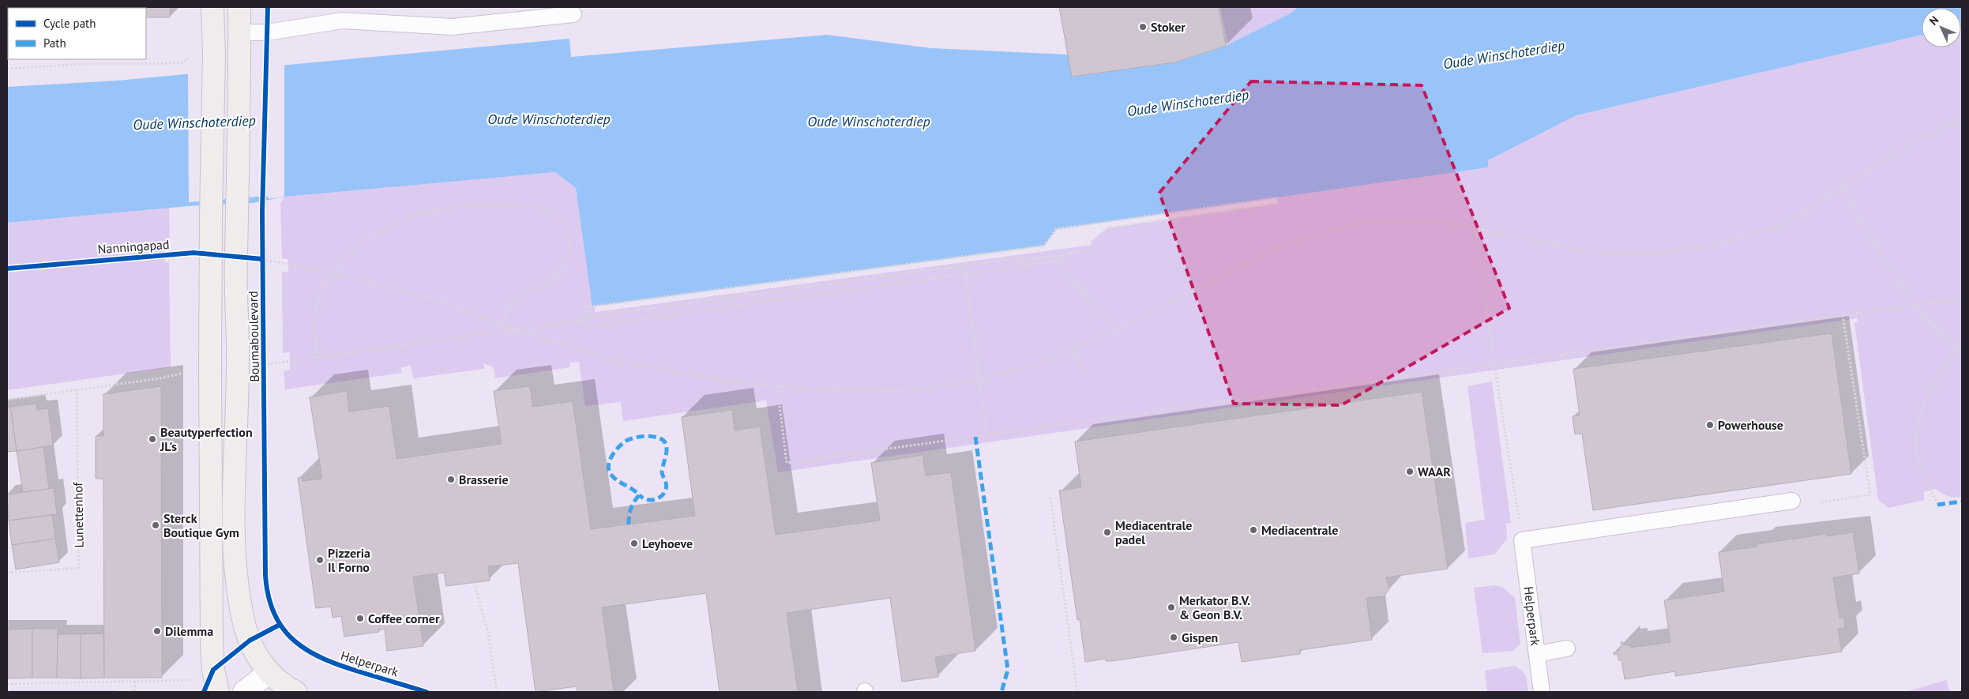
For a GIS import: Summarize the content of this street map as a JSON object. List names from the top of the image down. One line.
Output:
{"streets":{"main road":["Boumaboulevard"],"lane":["Helperpark"],"path":["Lunettenhof"],"cycle path":["Nanningapad"]},"water":["Oude Winschoterdiep"],"places":["Stoker","Powerhouse","Beautyperfection JL's","WAAR","Brasserie","Sterck Boutique Gym","Mediacentrale","Mediacentrale padel","Leyhoeve","Pizzeria Il Forno","Merkator B.V. & Geon B.V.","Coffee corner","Dilemma","Gispen"],"legend":["Cycle path","Path"],"north":"top left"}
